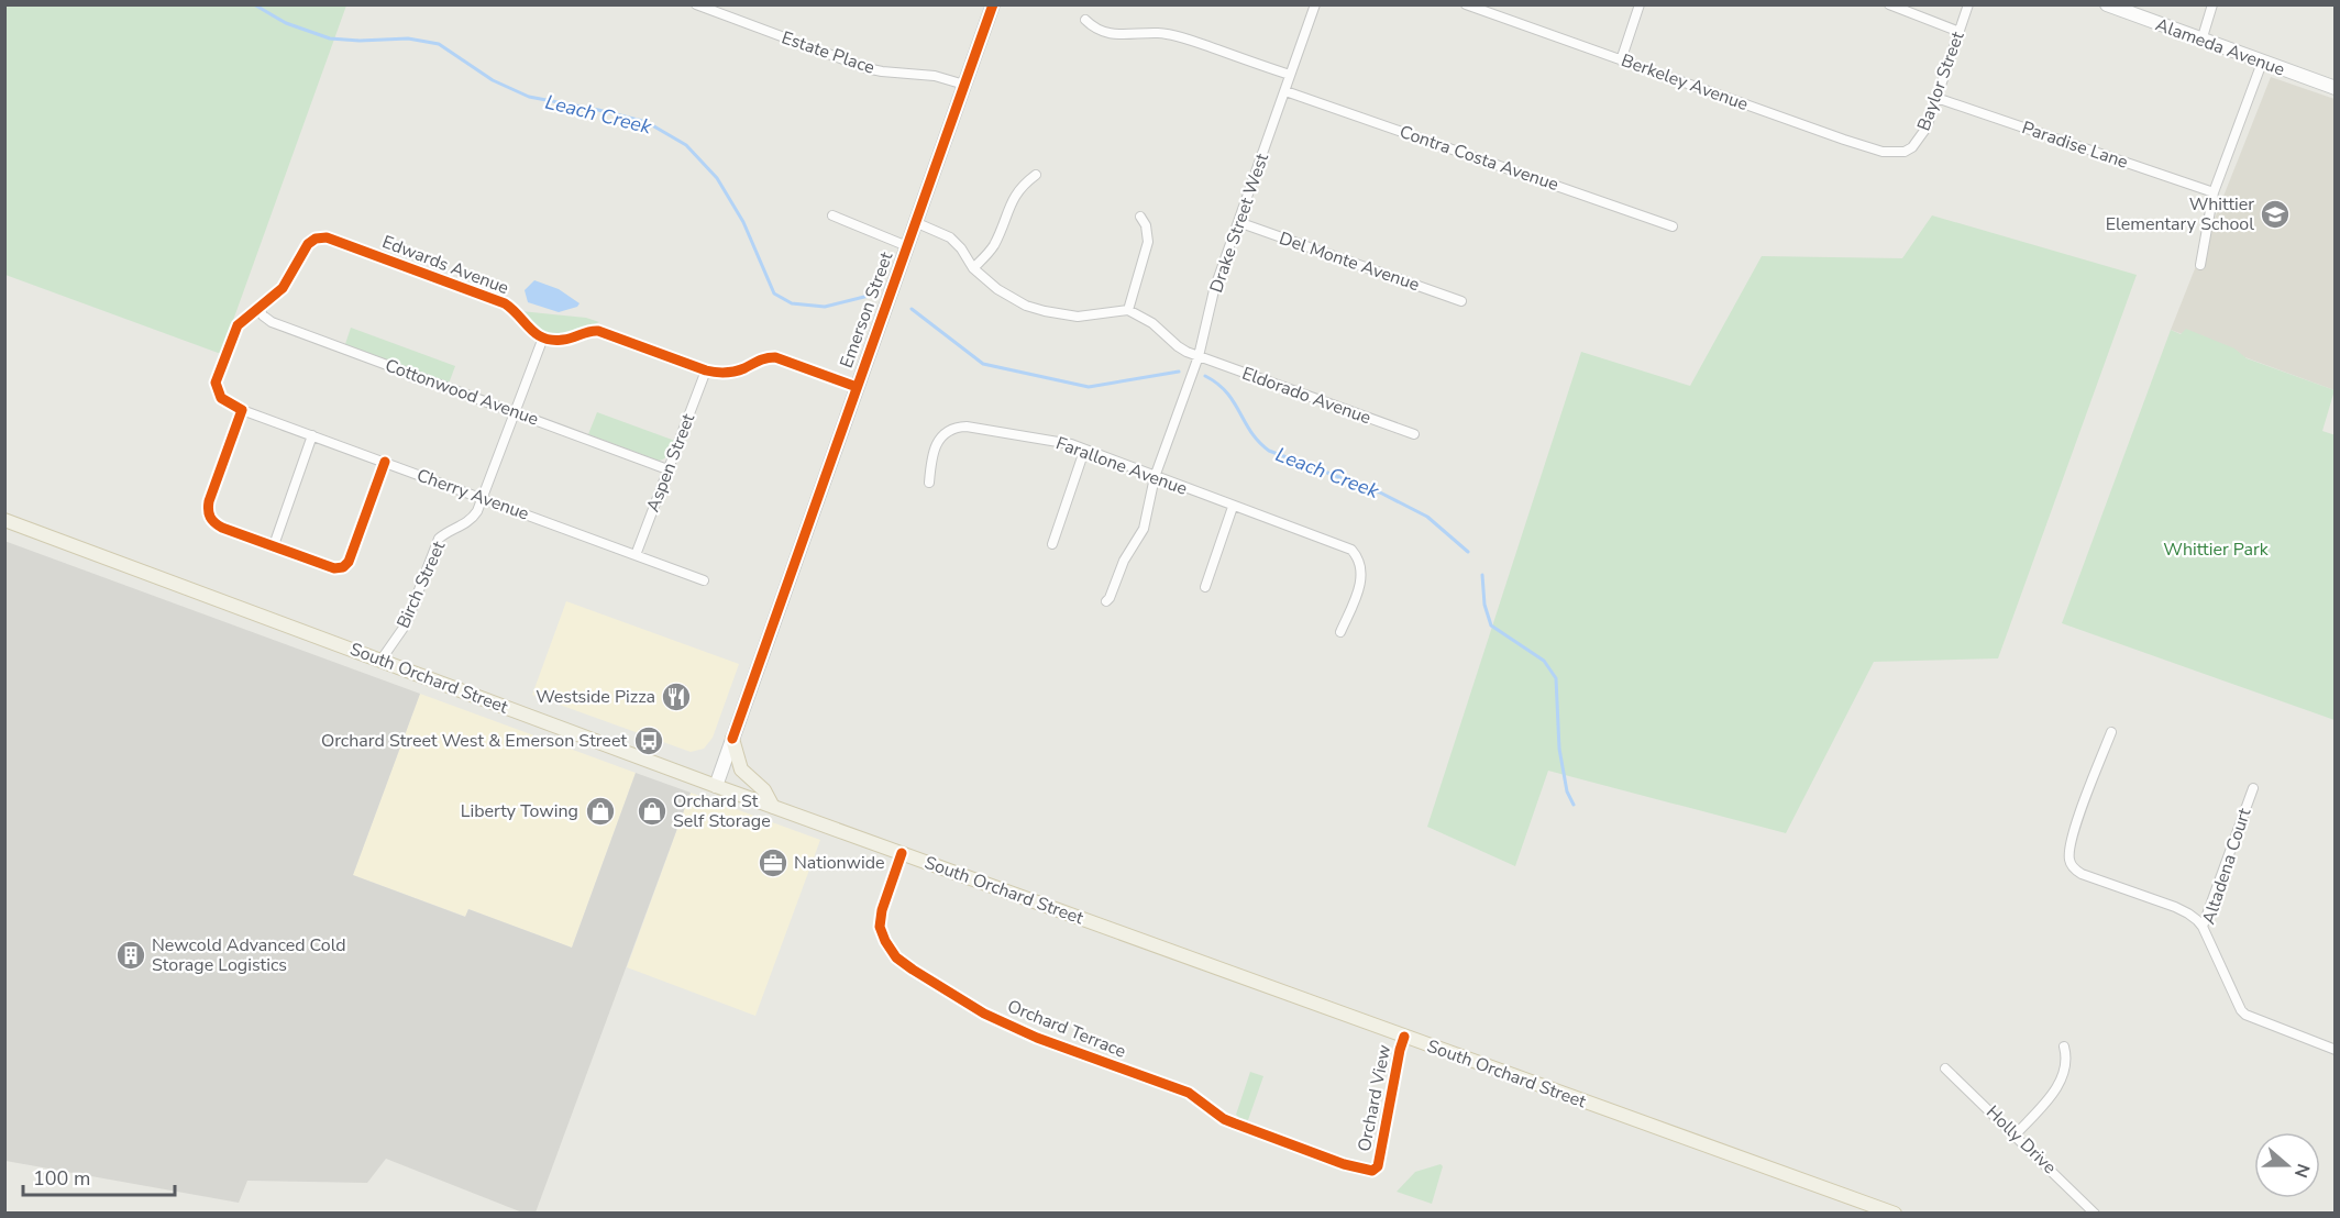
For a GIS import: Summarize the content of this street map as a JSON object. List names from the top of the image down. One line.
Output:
{"streets":{"main road":["Alameda Avenue","Emerson Street","South Orchard Street"],"street":["Estate Place","Baylor Street","Berkeley Avenue","Paradise Lane","Contra Costa Avenue","Drake Street West","Del Monte Avenue","Edwards Avenue","Cottonwood Avenue","Eldorado Avenue","Aspen Street","Farallone Avenue","Cherry Avenue","Birch Street","Altadena Court","Orchard Terrace","Orchard View","Holly Drive"]},"crossings":[["Estate Place","Emerson Street"],["Baylor Street","Berkeley Avenue"],["Baylor Street","Paradise Lane"],["Contra Costa Avenue","Drake Street West"],["Drake Street West","Del Monte Avenue"],["Drake Street West","Eldorado Avenue"],["Drake Street West","Farallone Avenue"],["Edwards Avenue","Cottonwood Avenue"],["Edwards Avenue","Birch Street"],["Emerson Street","South Orchard Street"],["Cottonwood Avenue","Aspen Street"],["Cottonwood Avenue","Birch Street"],["Aspen Street","Cherry Avenue"],["Cherry Avenue","Birch Street"],["Birch Street","South Orchard Street"],["South Orchard Street","Orchard Terrace"],["South Orchard Street","Orchard View"],["Orchard Terrace","Orchard View"]],"water":["Leach Creek"],"parks":["Whittier Park"],"places":{"school or university":["Whittier Elementary School"],"restaurant":["Westside Pizza"],"bus stop":["Orchard Street West & Emerson Street"],"shop":["Liberty Towing","Orchard St Self Storage"],"office":["Nationwide"],"building":["Newcold Advanced Cold Storage Logistics"]},"scale_bar":"100 m","north":"right"}
